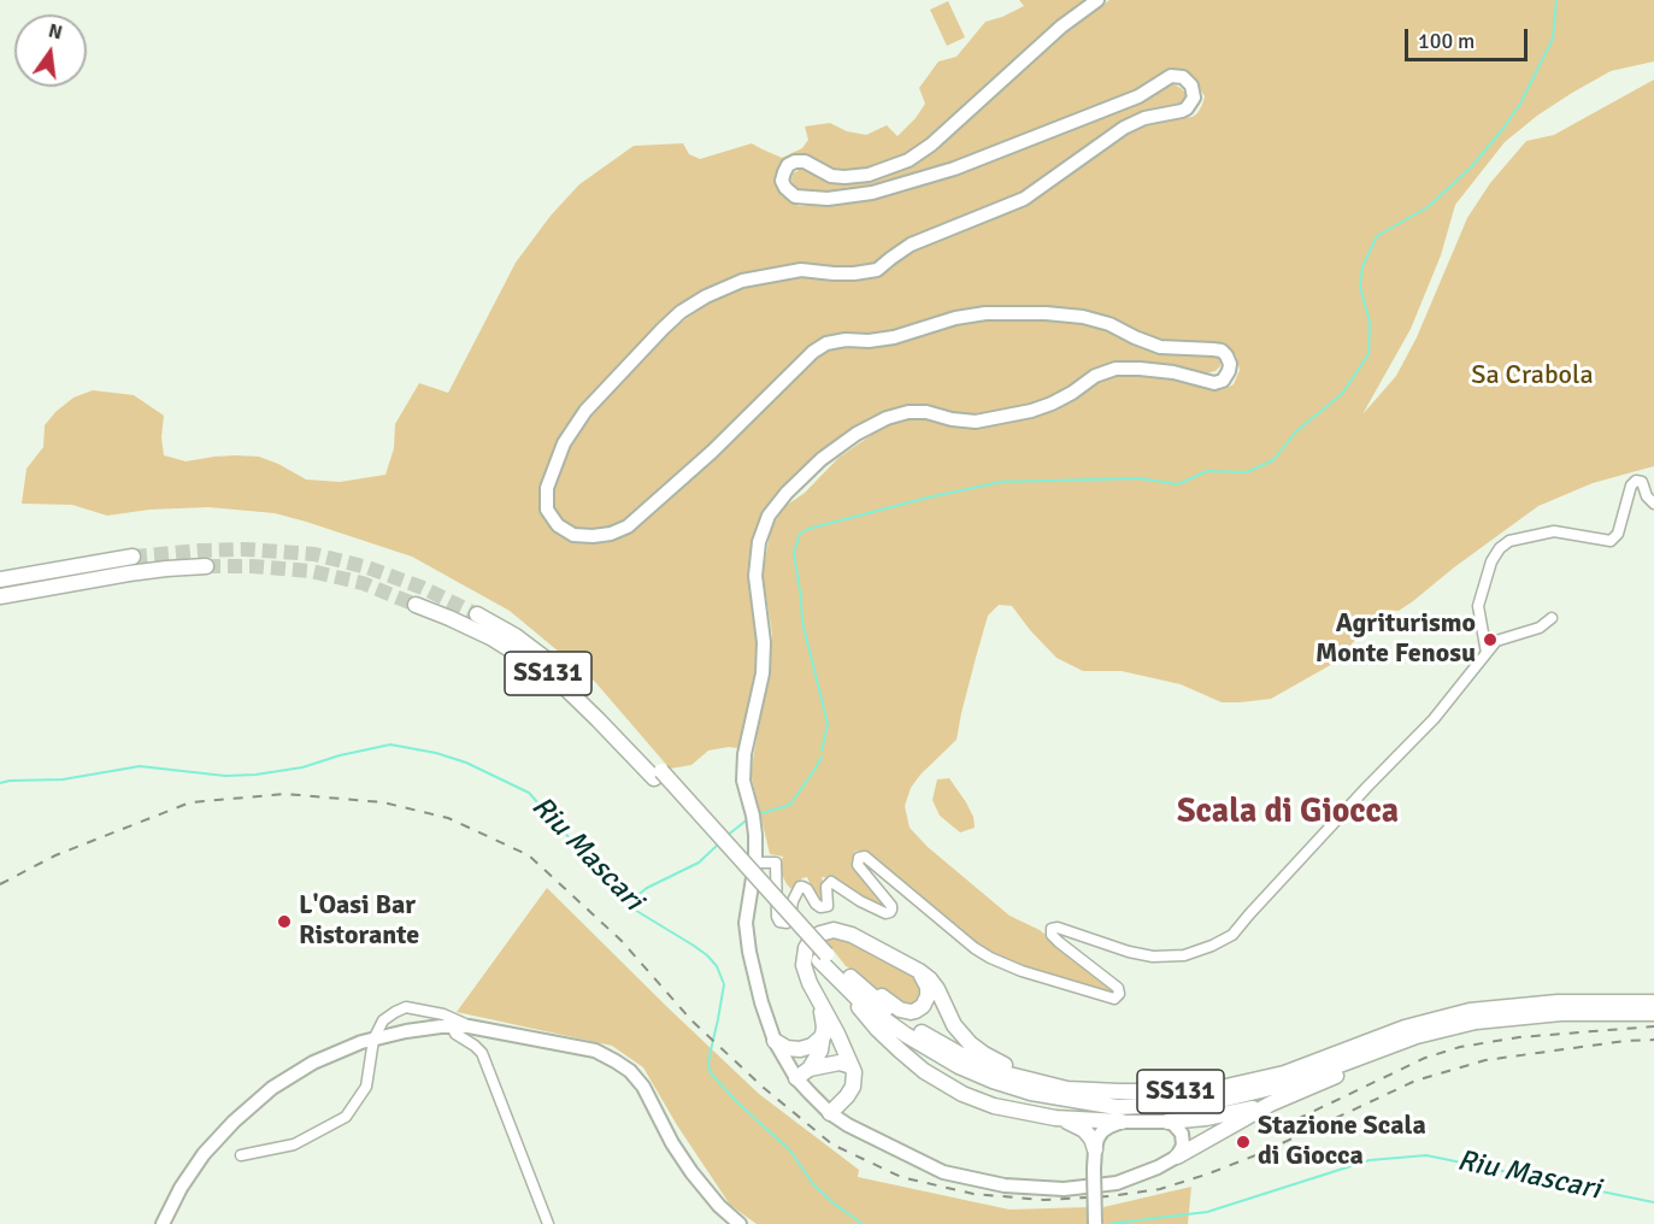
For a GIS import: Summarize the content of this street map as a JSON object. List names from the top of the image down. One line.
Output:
{"streets":{"highway":["SS131"]},"districts":["Scala di Giocca"],"water":["Riu Mascari"],"parks":["Sa Crabola"],"places":["Agriturismo Monte Fenosu","L'Oasi Bar Ristorante","Stazione Scala di Giocca"],"scale_bar":"100 m","north":"top"}
